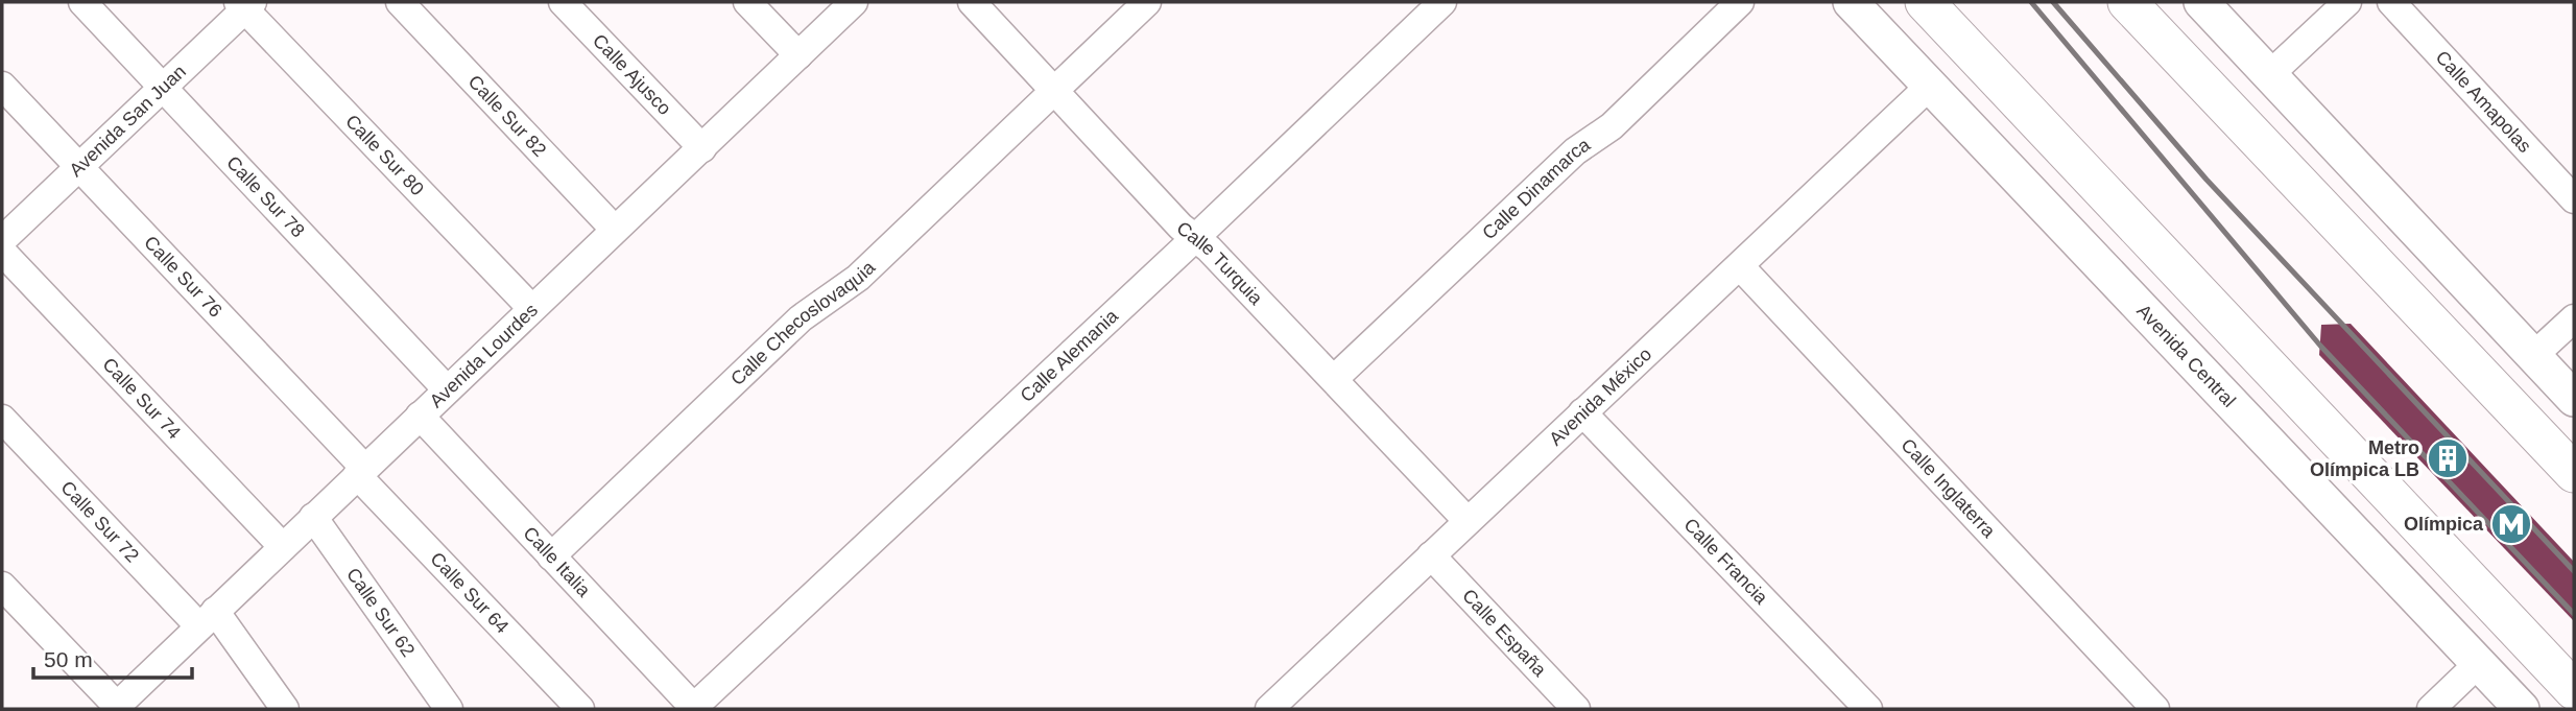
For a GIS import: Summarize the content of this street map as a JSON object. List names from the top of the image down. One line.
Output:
{"streets":{"main road":["Avenida Central"],"street":["Calle Ajusco","Calle Amapolas","Calle Sur 82","Avenida San Juan","Calle Sur 80","Calle Dinamarca","Calle Sur 78","Calle Turquia","Calle Sur 76","Calle Checoslovaquia","Avenida Lourdes","Calle Alemania","Avenida México","Calle Sur 74","Calle Inglaterra","Calle Sur 72","Calle Francia","Calle Italia","Calle Sur 64","Calle Sur 62","Calle España"]},"crossings":[["Calle Ajusco","Avenida Lourdes"],["Calle Sur 82","Avenida Lourdes"],["Avenida San Juan","Calle Sur 80"],["Avenida San Juan","Calle Sur 78"],["Avenida San Juan","Calle Sur 76"],["Calle Sur 80","Avenida Lourdes"],["Calle Dinamarca","Calle Turquia"],["Calle Sur 78","Avenida Lourdes"],["Calle Turquia","Calle Checoslovaquia"],["Calle Turquia","Calle Alemania"],["Calle Turquia","Avenida México"],["Calle Sur 76","Avenida Lourdes"],["Calle Sur 76","Calle Sur 64"],["Calle Checoslovaquia","Calle Italia"],["Avenida Lourdes","Calle Sur 74"],["Avenida Lourdes","Calle Sur 72"],["Avenida Lourdes","Calle Italia"],["Avenida Lourdes","Calle Sur 64"],["Avenida Lourdes","Calle Sur 62"],["Avenida Central","Avenida México"],["Calle Alemania","Calle Italia"],["Avenida México","Calle Inglaterra"],["Avenida México","Calle Francia"],["Avenida México","Calle España"]],"places":{"building":["Metro Olímpica LB"],"metro station":["Olímpica"]},"scale_bar":"50 m"}
